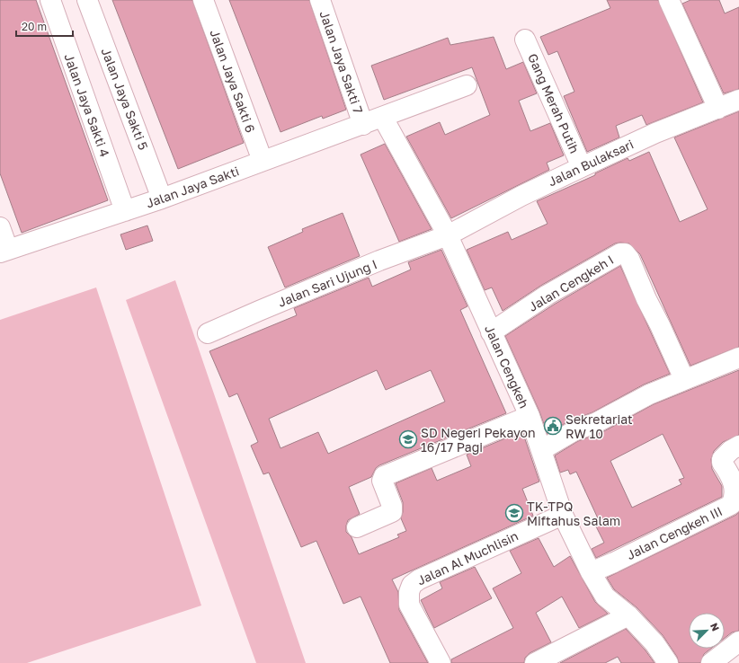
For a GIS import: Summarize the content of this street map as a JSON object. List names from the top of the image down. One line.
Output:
{"streets":{"street":["Jalan Jaya Sakti 7","Jalan Jaya Sakti 6","Jalan Jaya Sakti 5","Gang Merah Putih","Jalan Jaya Sakti 4","Jalan Bulaksari","Jalan Jaya Sakti","Jalan Sari Ujung I","Jalan Cengkeh I","Jalan Cengkeh","Jalan Cengkeh III","Jalan Al Muchlisin"]},"crossings":[["Jalan Jaya Sakti 7","Jalan Jaya Sakti"],["Jalan Jaya Sakti 6","Jalan Jaya Sakti"],["Jalan Jaya Sakti 5","Jalan Jaya Sakti"],["Gang Merah Putih","Jalan Bulaksari"],["Jalan Jaya Sakti 4","Jalan Jaya Sakti"],["Jalan Bulaksari","Jalan Sari Ujung I"],["Jalan Bulaksari","Jalan Cengkeh"],["Jalan Jaya Sakti","Jalan Cengkeh"],["Jalan Sari Ujung I","Jalan Cengkeh"],["Jalan Cengkeh I","Jalan Cengkeh"],["Jalan Cengkeh","Jalan Cengkeh III"],["Jalan Cengkeh","Jalan Al Muchlisin"]],"places":{"public building":["Sekretariat RW 10"],"school or university":["SD Negeri Pekayon 16/17 Pagi","TK-TPQ Miftahus Salam"]},"scale_bar":"20 m","north":"top right"}
